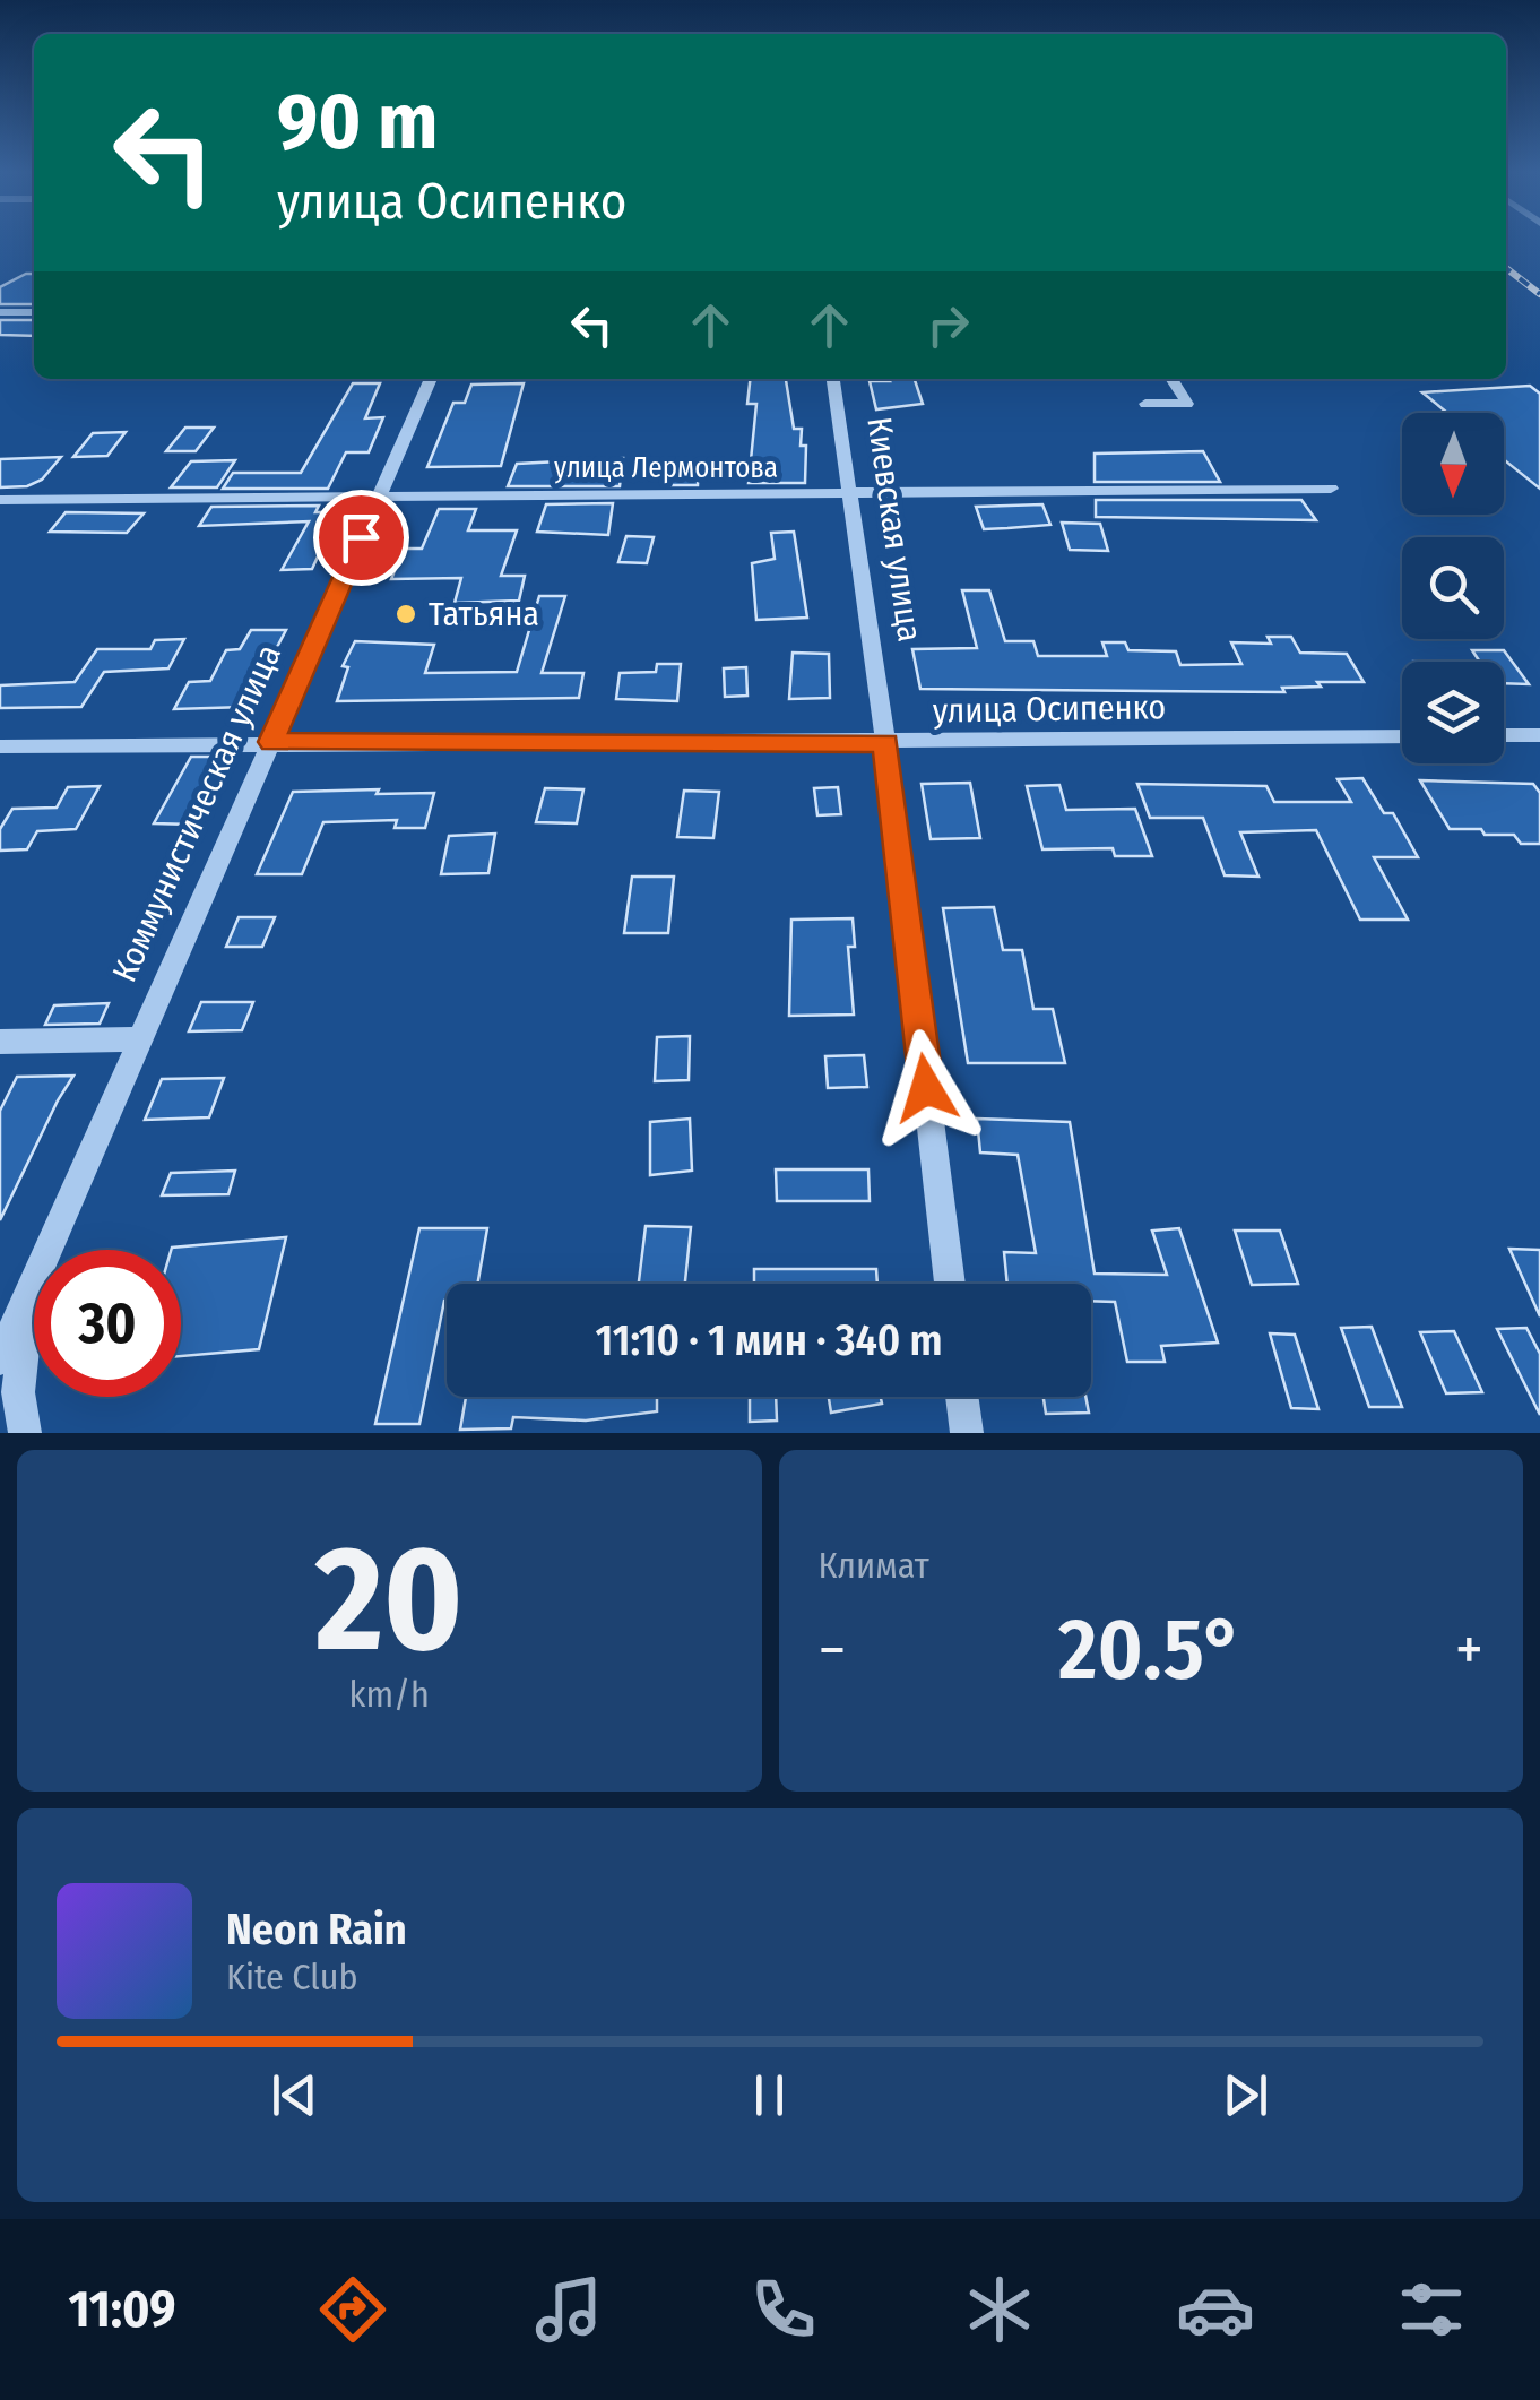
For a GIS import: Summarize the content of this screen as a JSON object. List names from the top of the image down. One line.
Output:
{"streets":{"street":["улица Лермонтова","Киевская улица","улица Осипенко","Коммунистическая улица"]},"crossings":[["улица Лермонтова","Киевская улица"],["улица Лермонтова","Коммунистическая улица"],["Киевская улица","улица Осипенко"],["улица Осипенко","Коммунистическая улица"]],"places":["Татьяна"],"north":"bottom","page":{"turn":["90 m","улица Осипенко"],"limit":"30","trip":"11:10 · 1 мин · 340 m","tile":[["20","km/h"],"Климат"],"heat":["−","20.5°","+"],"song":["Neon Rain","Kite Club"],"tabs":"11:09"}}
